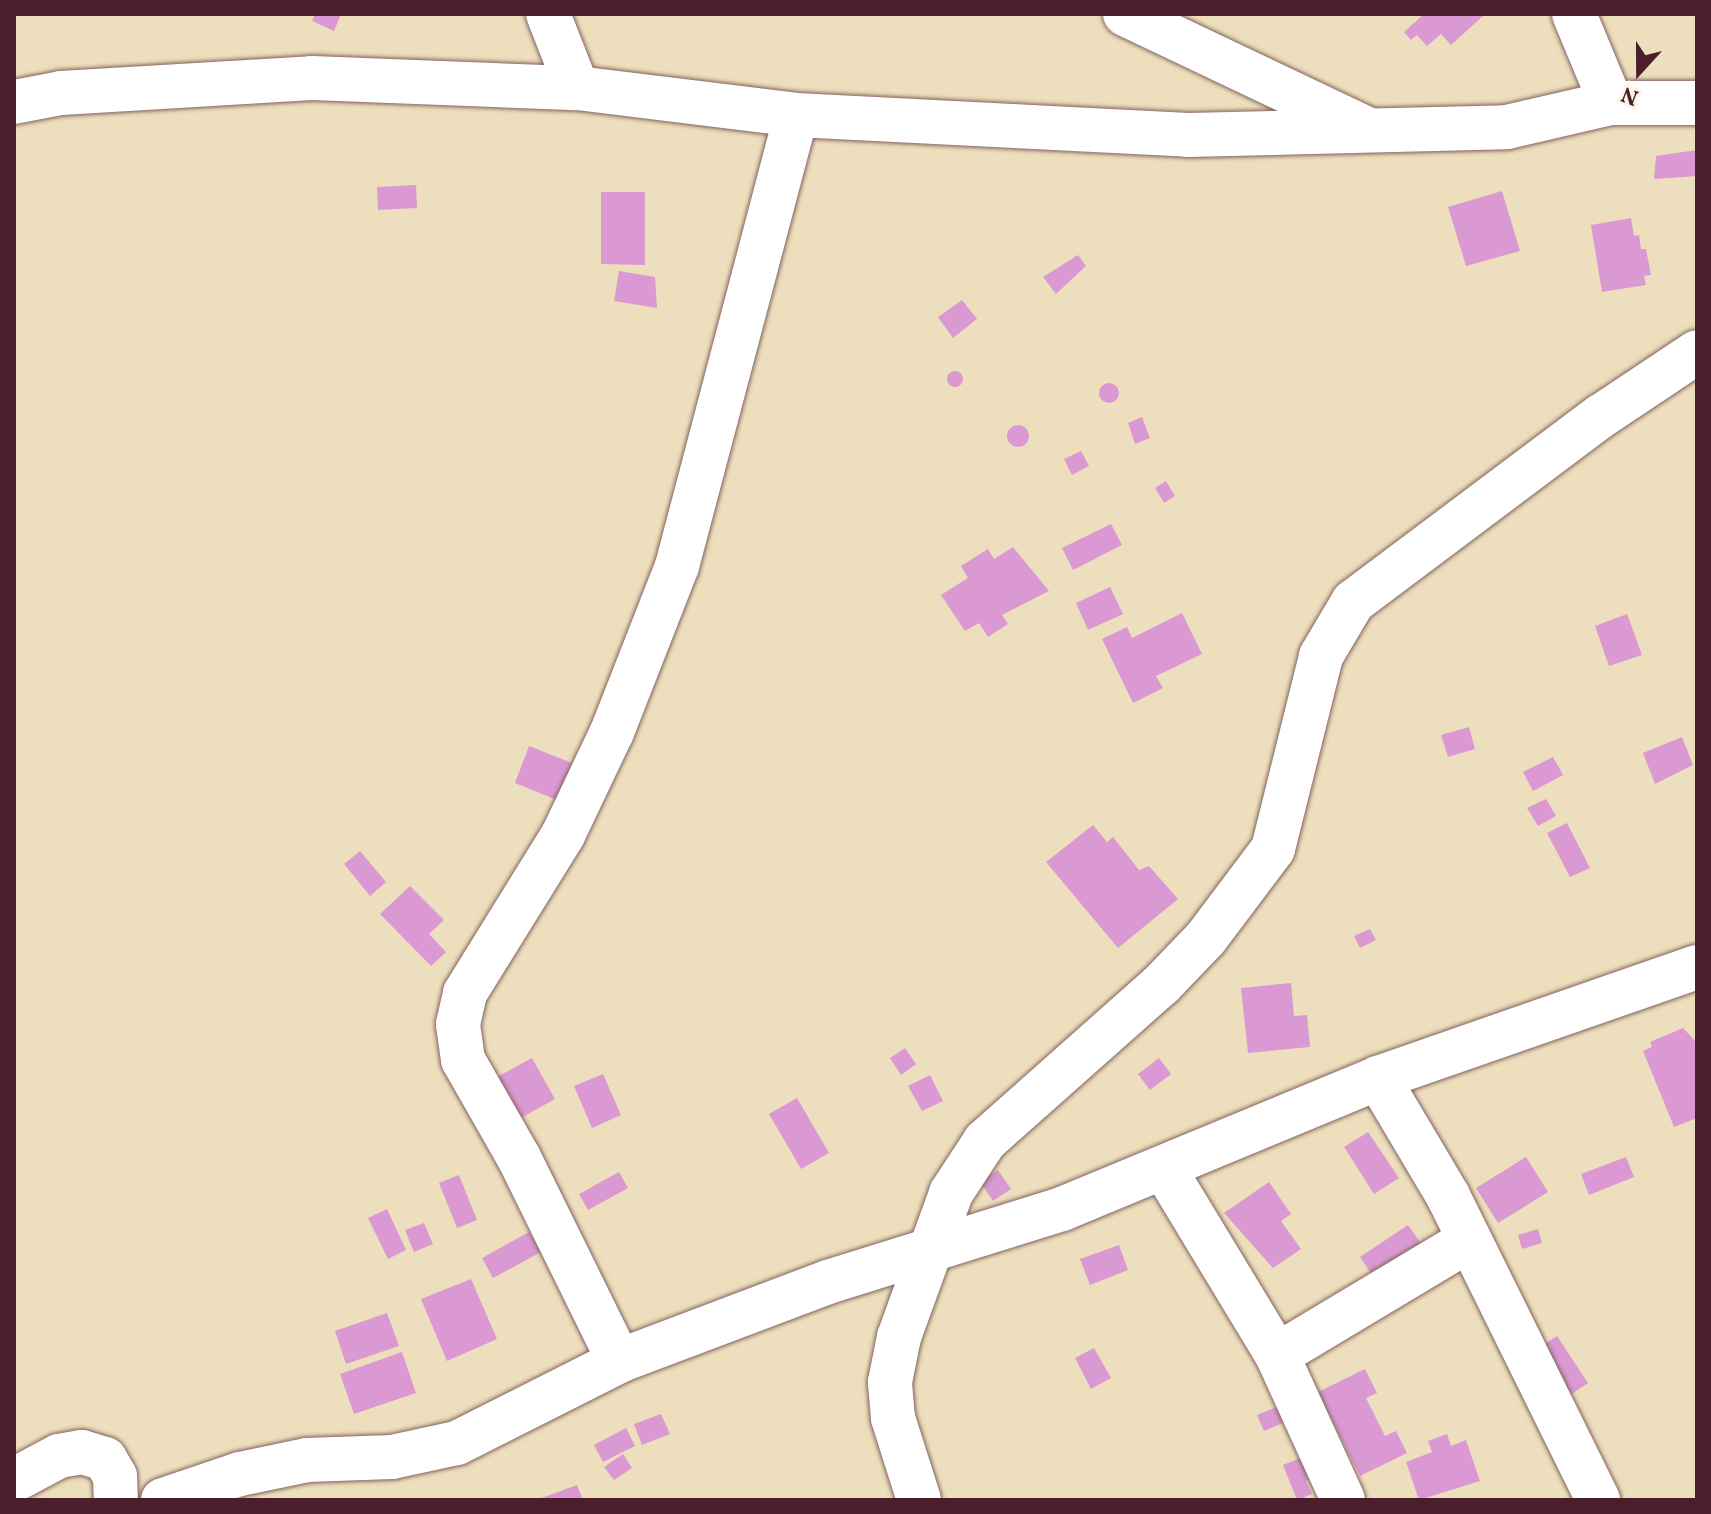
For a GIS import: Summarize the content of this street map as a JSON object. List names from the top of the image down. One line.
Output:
{"north":"bottom"}
